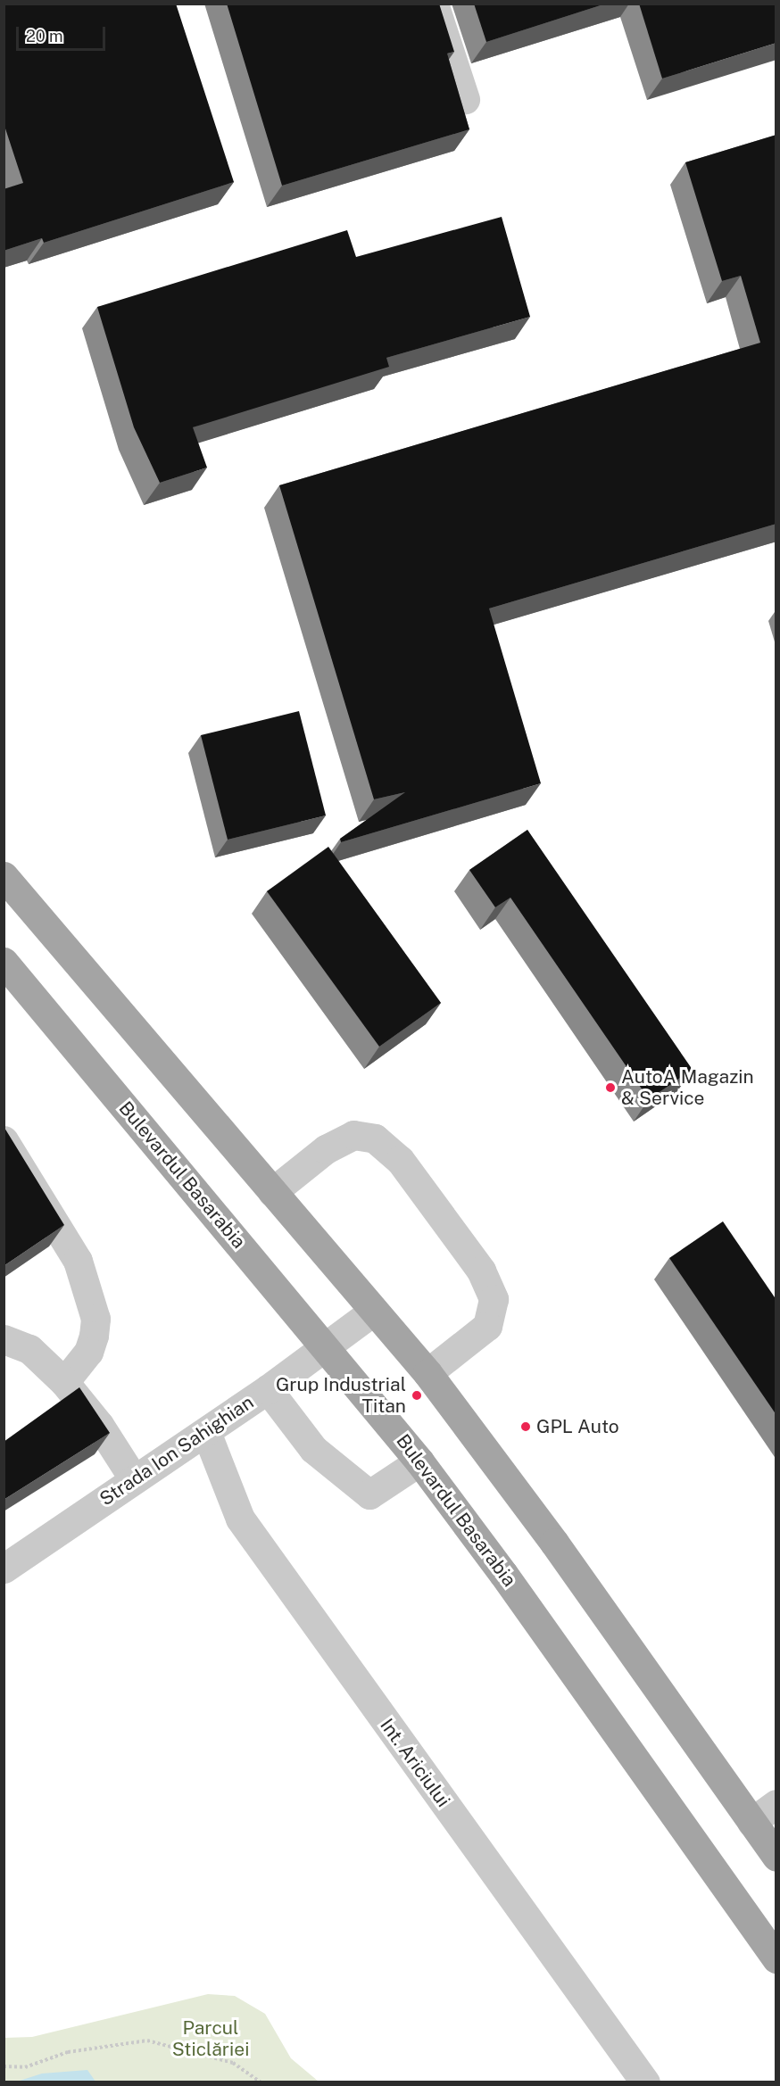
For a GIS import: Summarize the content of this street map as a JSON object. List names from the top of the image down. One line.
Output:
{"streets":{"main road":["Bulevardul Basarabia"],"street":["Strada Ion Sahighian","Int. Ariciului"]},"crossings":[["Bulevardul Basarabia","Strada Ion Sahighian"],["Strada Ion Sahighian","Int. Ariciului"]],"parks":["Parcul Sticlăriei"],"places":["AutoA Magazin & Service","Grup Industrial Titan","GPL Auto"],"scale_bar":"20 m"}
